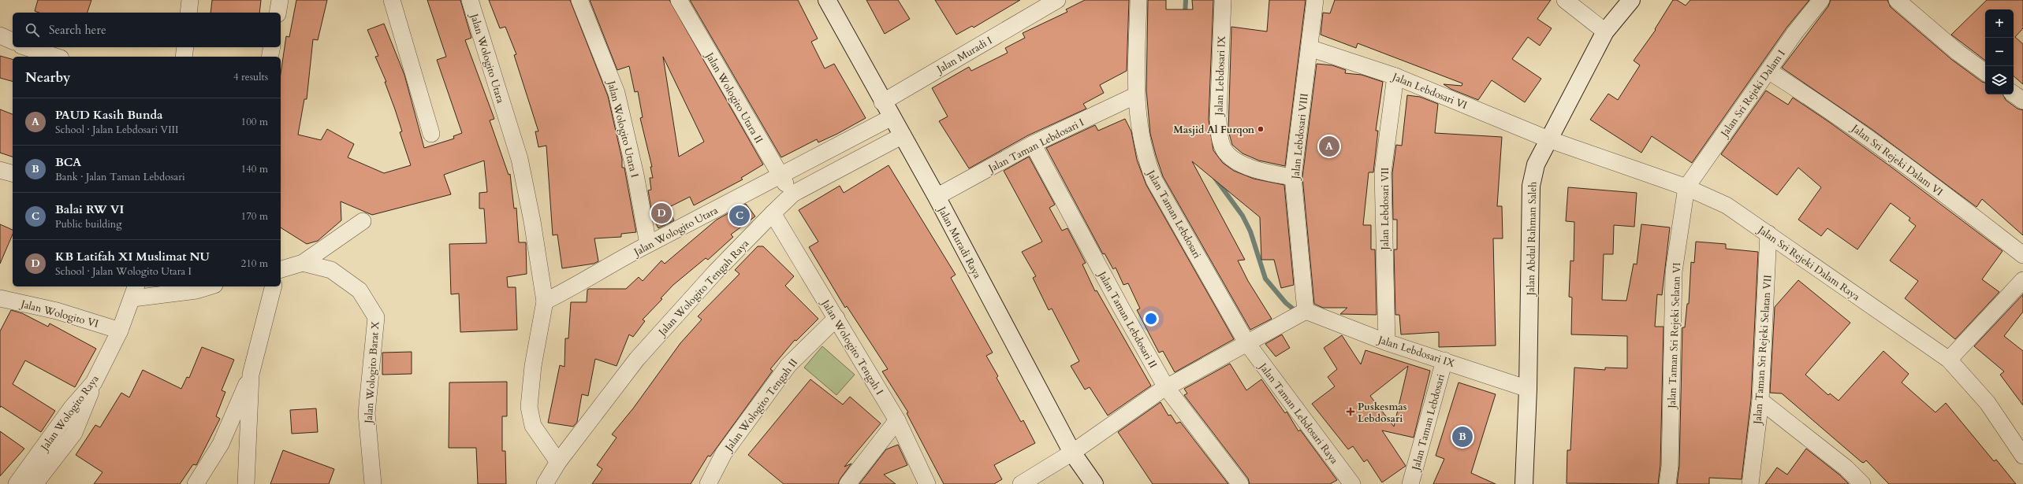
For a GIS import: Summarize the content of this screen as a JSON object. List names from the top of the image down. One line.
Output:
{"streets":{"street":["Jalan Muradi I","Jalan Wologito Utara","Jalan Lebdosari IX","Jalan Lebdosari VI","Jalan Sri Rejeki Dalam I","Jalan Wologito Utara II","Jalan Wologito Utara I","Jalan Lebdosari VIII","Jalan Taman Lebdosari I","Jalan Sri Rejeki Dalam VI","Jalan Lebdosari VII","Jalan Taman Lebdosari","Jalan Abdul Rahman Saleh","Jalan Muradi Raya","Jalan Sri Rejeki Dalam Raya","Jalan Wologito Tengah Raya","Jalan Wologito VI","Jalan Taman Lebdosari II","Jalan Taman Sri Rejeki Selatan VI","Jalan Wologito Tengah I","Jalan Taman Sri Rejeki Selatan VII","Jalan Wologito Barat X","Jalan Wologito Tengah II","Jalan Wologito Raya","Jalan Taman Lebdosari Raya"]},"crossings":[["Jalan Muradi I","Jalan Muradi Raya"],["Jalan Wologito Utara","Jalan Wologito Utara II"],["Jalan Wologito Utara","Jalan Wologito Utara I"],["Jalan Wologito Utara","Jalan Muradi Raya"],["Jalan Wologito Utara","Jalan Wologito Tengah Raya"],["Jalan Lebdosari IX","Jalan Lebdosari VIII"],["Jalan Lebdosari IX","Jalan Lebdosari VII"],["Jalan Lebdosari IX","Jalan Taman Lebdosari"],["Jalan Lebdosari IX","Jalan Abdul Rahman Saleh"],["Jalan Lebdosari VI","Jalan Lebdosari VIII"],["Jalan Lebdosari VI","Jalan Lebdosari VII"],["Jalan Lebdosari VI","Jalan Abdul Rahman Saleh"],["Jalan Lebdosari VI","Jalan Sri Rejeki Dalam Raya"],["Jalan Sri Rejeki Dalam I","Jalan Sri Rejeki Dalam VI"],["Jalan Sri Rejeki Dalam I","Jalan Sri Rejeki Dalam Raya"],["Jalan Sri Rejeki Dalam I","Jalan Taman Sri Rejeki Selatan VI"],["Jalan Wologito Utara II","Jalan Wologito Tengah Raya"],["Jalan Taman Lebdosari I","Jalan Taman Lebdosari"],["Jalan Taman Lebdosari I","Jalan Muradi Raya"],["Jalan Taman Lebdosari I","Jalan Taman Lebdosari II"],["Jalan Taman Lebdosari","Jalan Taman Lebdosari Raya"],["Jalan Abdul Rahman Saleh","Jalan Sri Rejeki Dalam Raya"],["Jalan Muradi Raya","Jalan Wologito Tengah Raya"],["Jalan Sri Rejeki Dalam Raya","Jalan Taman Sri Rejeki Selatan VI"],["Jalan Sri Rejeki Dalam Raya","Jalan Taman Sri Rejeki Selatan VII"],["Jalan Wologito Tengah Raya","Jalan Wologito Tengah I"],["Jalan Wologito VI","Jalan Wologito Raya"],["Jalan Wologito Tengah I","Jalan Wologito Tengah II"]],"places":{"other":["Masjid Al Furqon"],"health":["Puskesmas Lebdosari"]},"page":{"map_buttons":["+","−"],"search":"Search here","heading":["Nearby","4 results"],"list":[{"mark":"A","name":"PAUD Kasih Bunda","note":"School · Jalan Lebdosari VIII","value":"100 m"},{"mark":"B","name":"BCA","note":"Bank · Jalan Taman Lebdosari","value":"140 m"},{"mark":"C","name":"Balai RW VI","note":"Public building","value":"170 m"},{"mark":"D","name":"KB Latifah XI Muslimat NU","note":"School · Jalan Wologito Utara I","value":"210 m"}],"pins":["A","D","C","B"]}}
